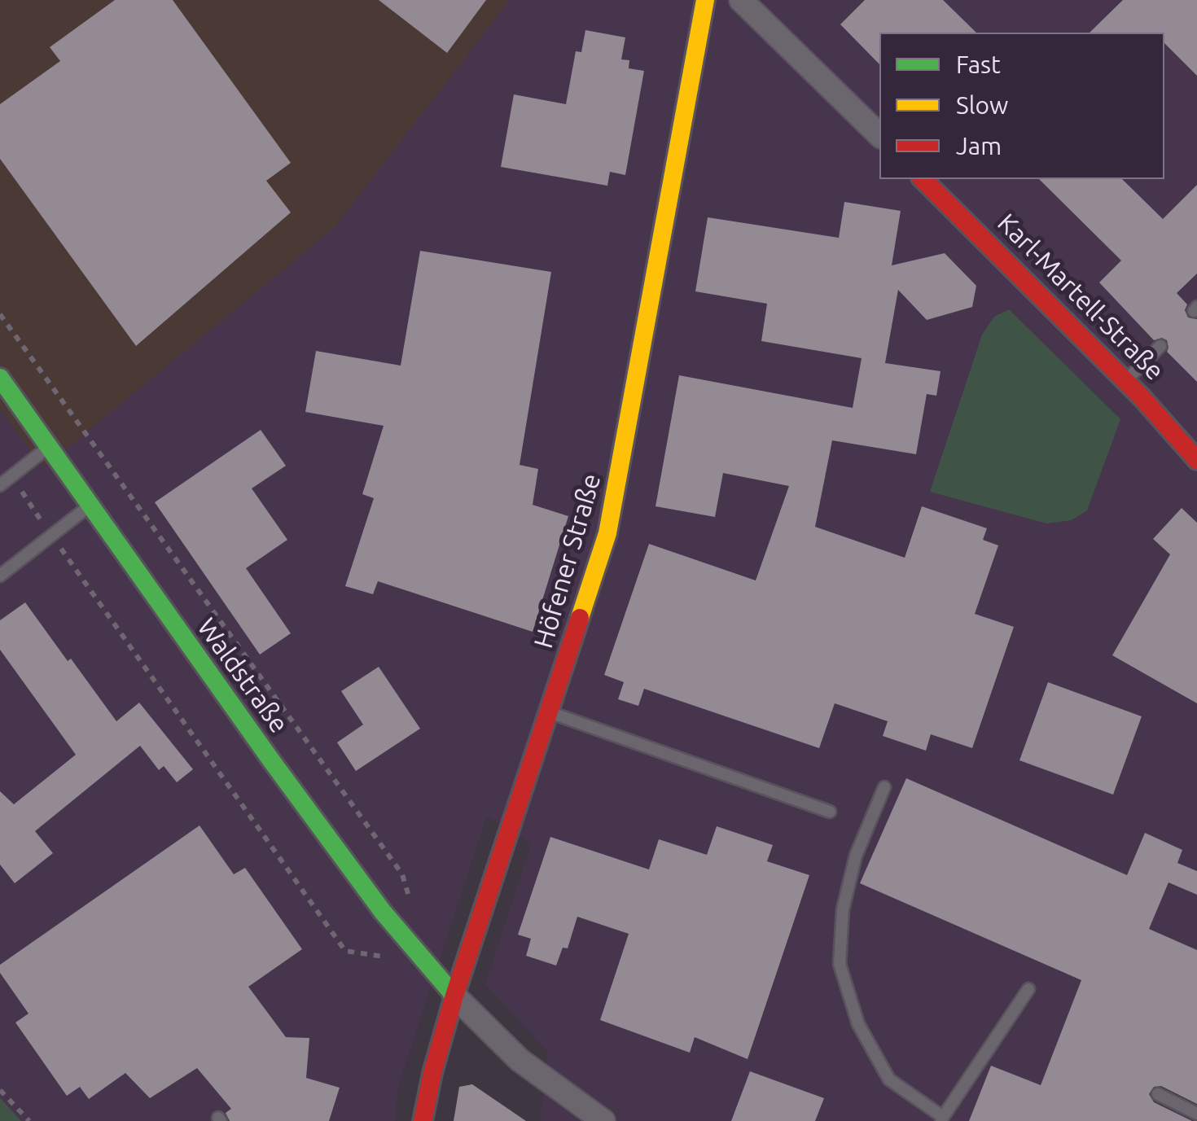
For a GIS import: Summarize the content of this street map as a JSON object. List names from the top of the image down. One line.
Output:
{"streets":{"street":["Karl-Martell-Straße","Höfener Straße","Waldstraße"]},"crossings":[["Höfener Straße","Waldstraße"]],"legend":["Fast","Slow","Jam"]}
